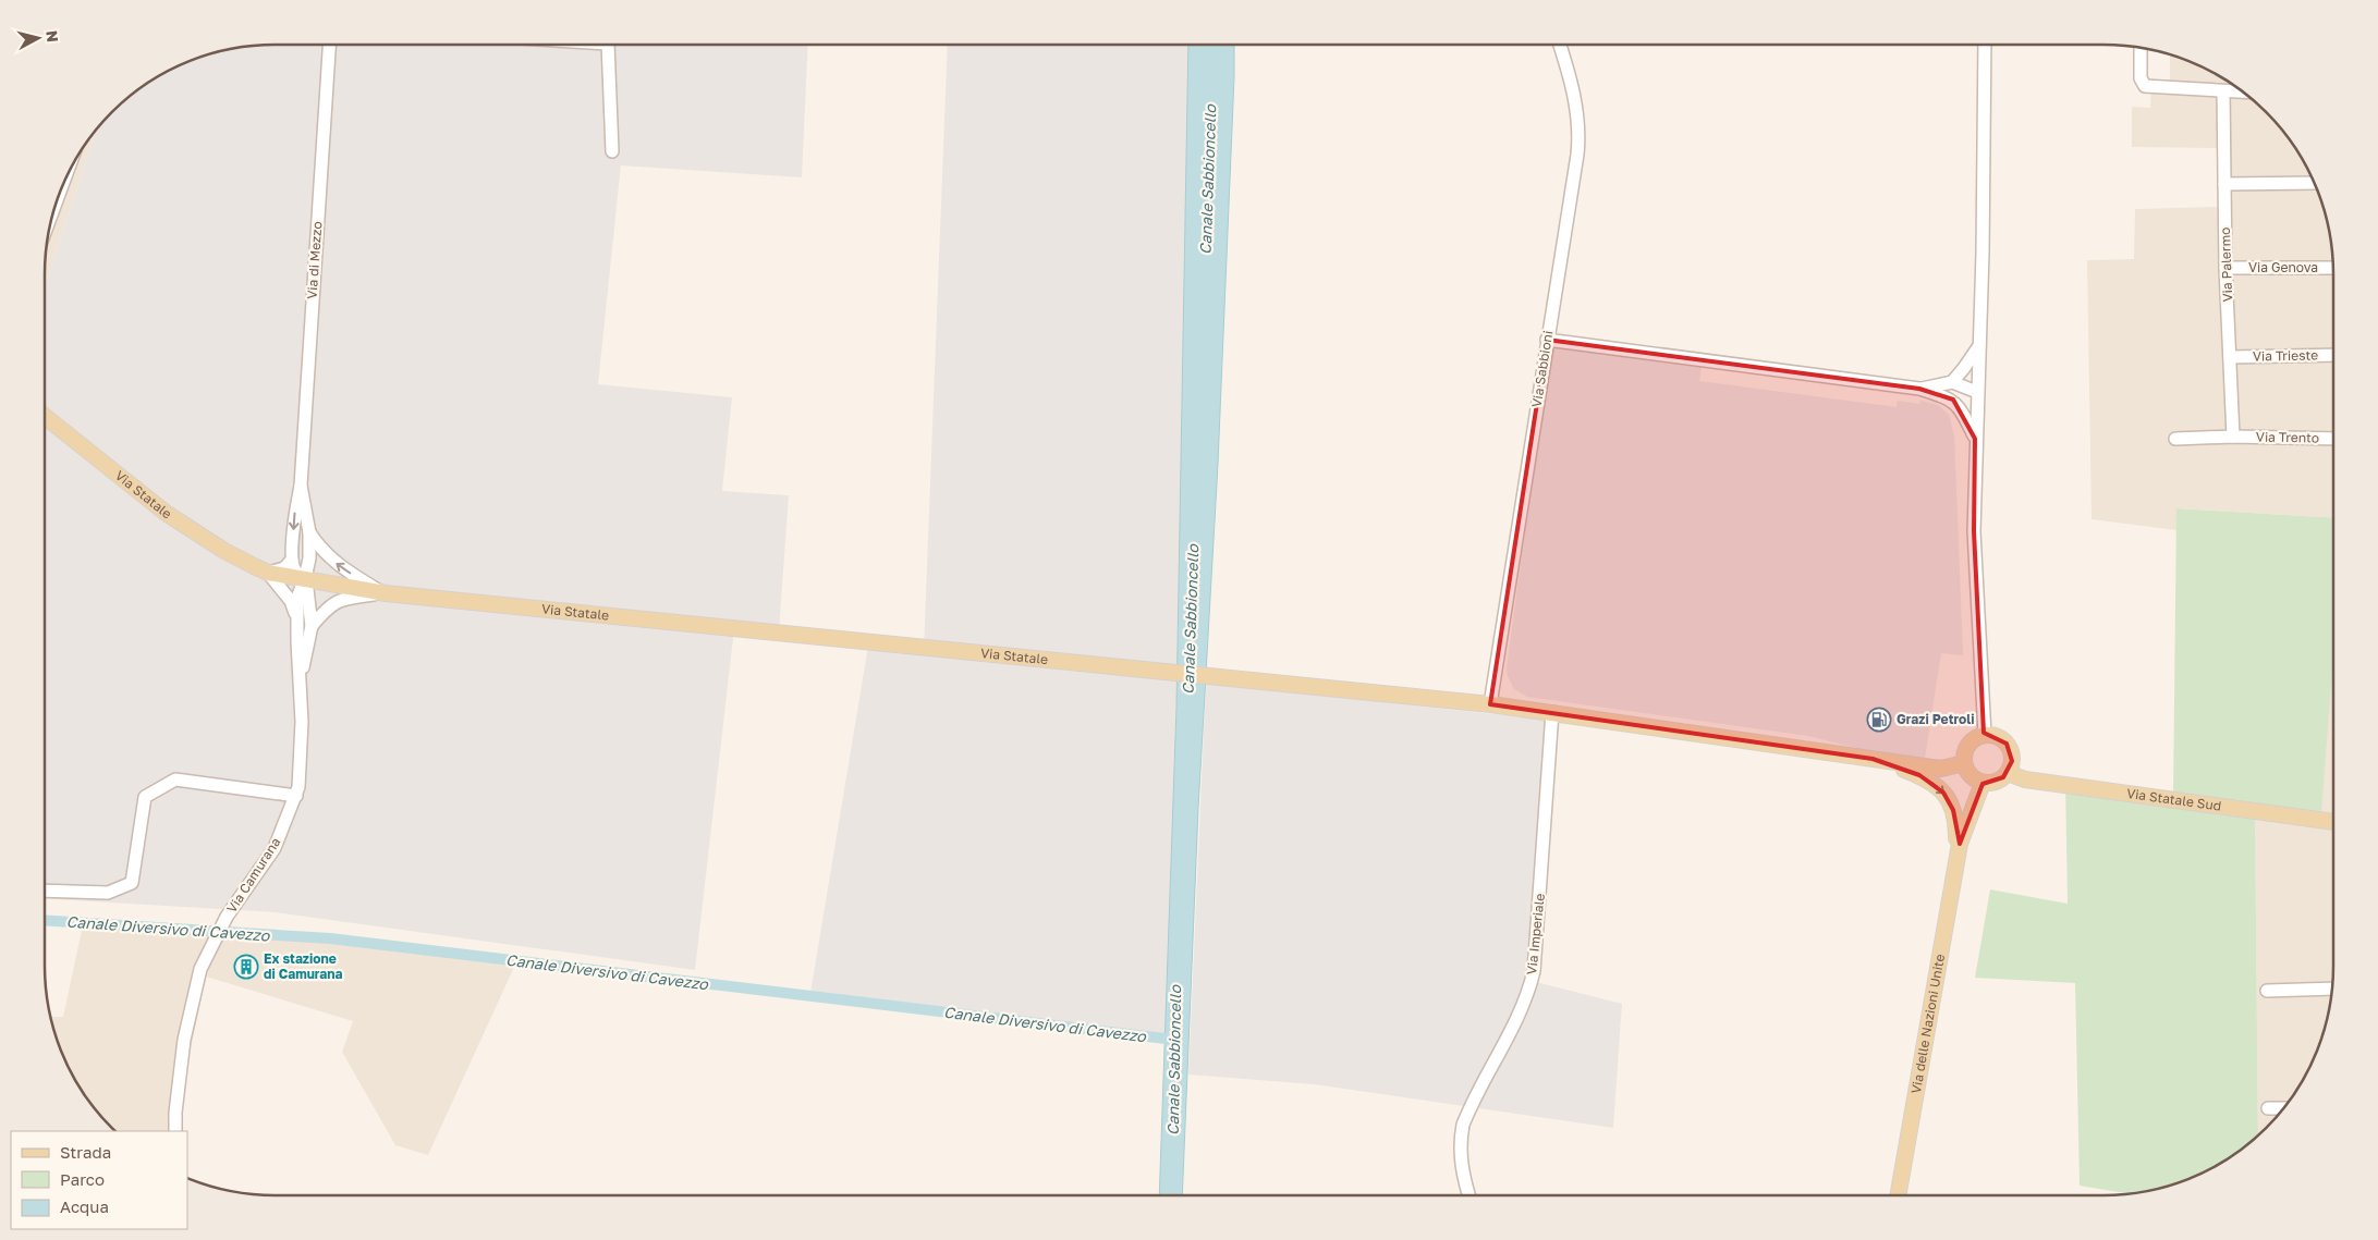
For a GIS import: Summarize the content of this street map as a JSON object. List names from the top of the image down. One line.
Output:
{"streets":{"main road":["Via Statale","Via Statale Sud","Via delle Nazioni Unite"],"street":["Via di Mezzo","Via Palermo","Via Genova","Via Trieste","Via Sabbioni","Via Trento","Via Camurana","Via Imperiale"]},"crossings":[["Via Palermo","Via Genova"],["Via Palermo","Via Trieste"],["Via Palermo","Via Trento"],["Via Sabbioni","Via Statale"],["Via Statale","Via Camurana"],["Via Statale","Via Imperiale"],["Via Statale","Via delle Nazioni Unite"],["Via Statale Sud","Via delle Nazioni Unite"]],"water":["Canale Sabbioncello","Canale Diversivo di Cavezzo"],"places":{"fuel station":["Grazi Petroli"],"building":["Ex stazione di Camurana"]},"legend":["Strada","Parco","Acqua"],"north":"right"}
